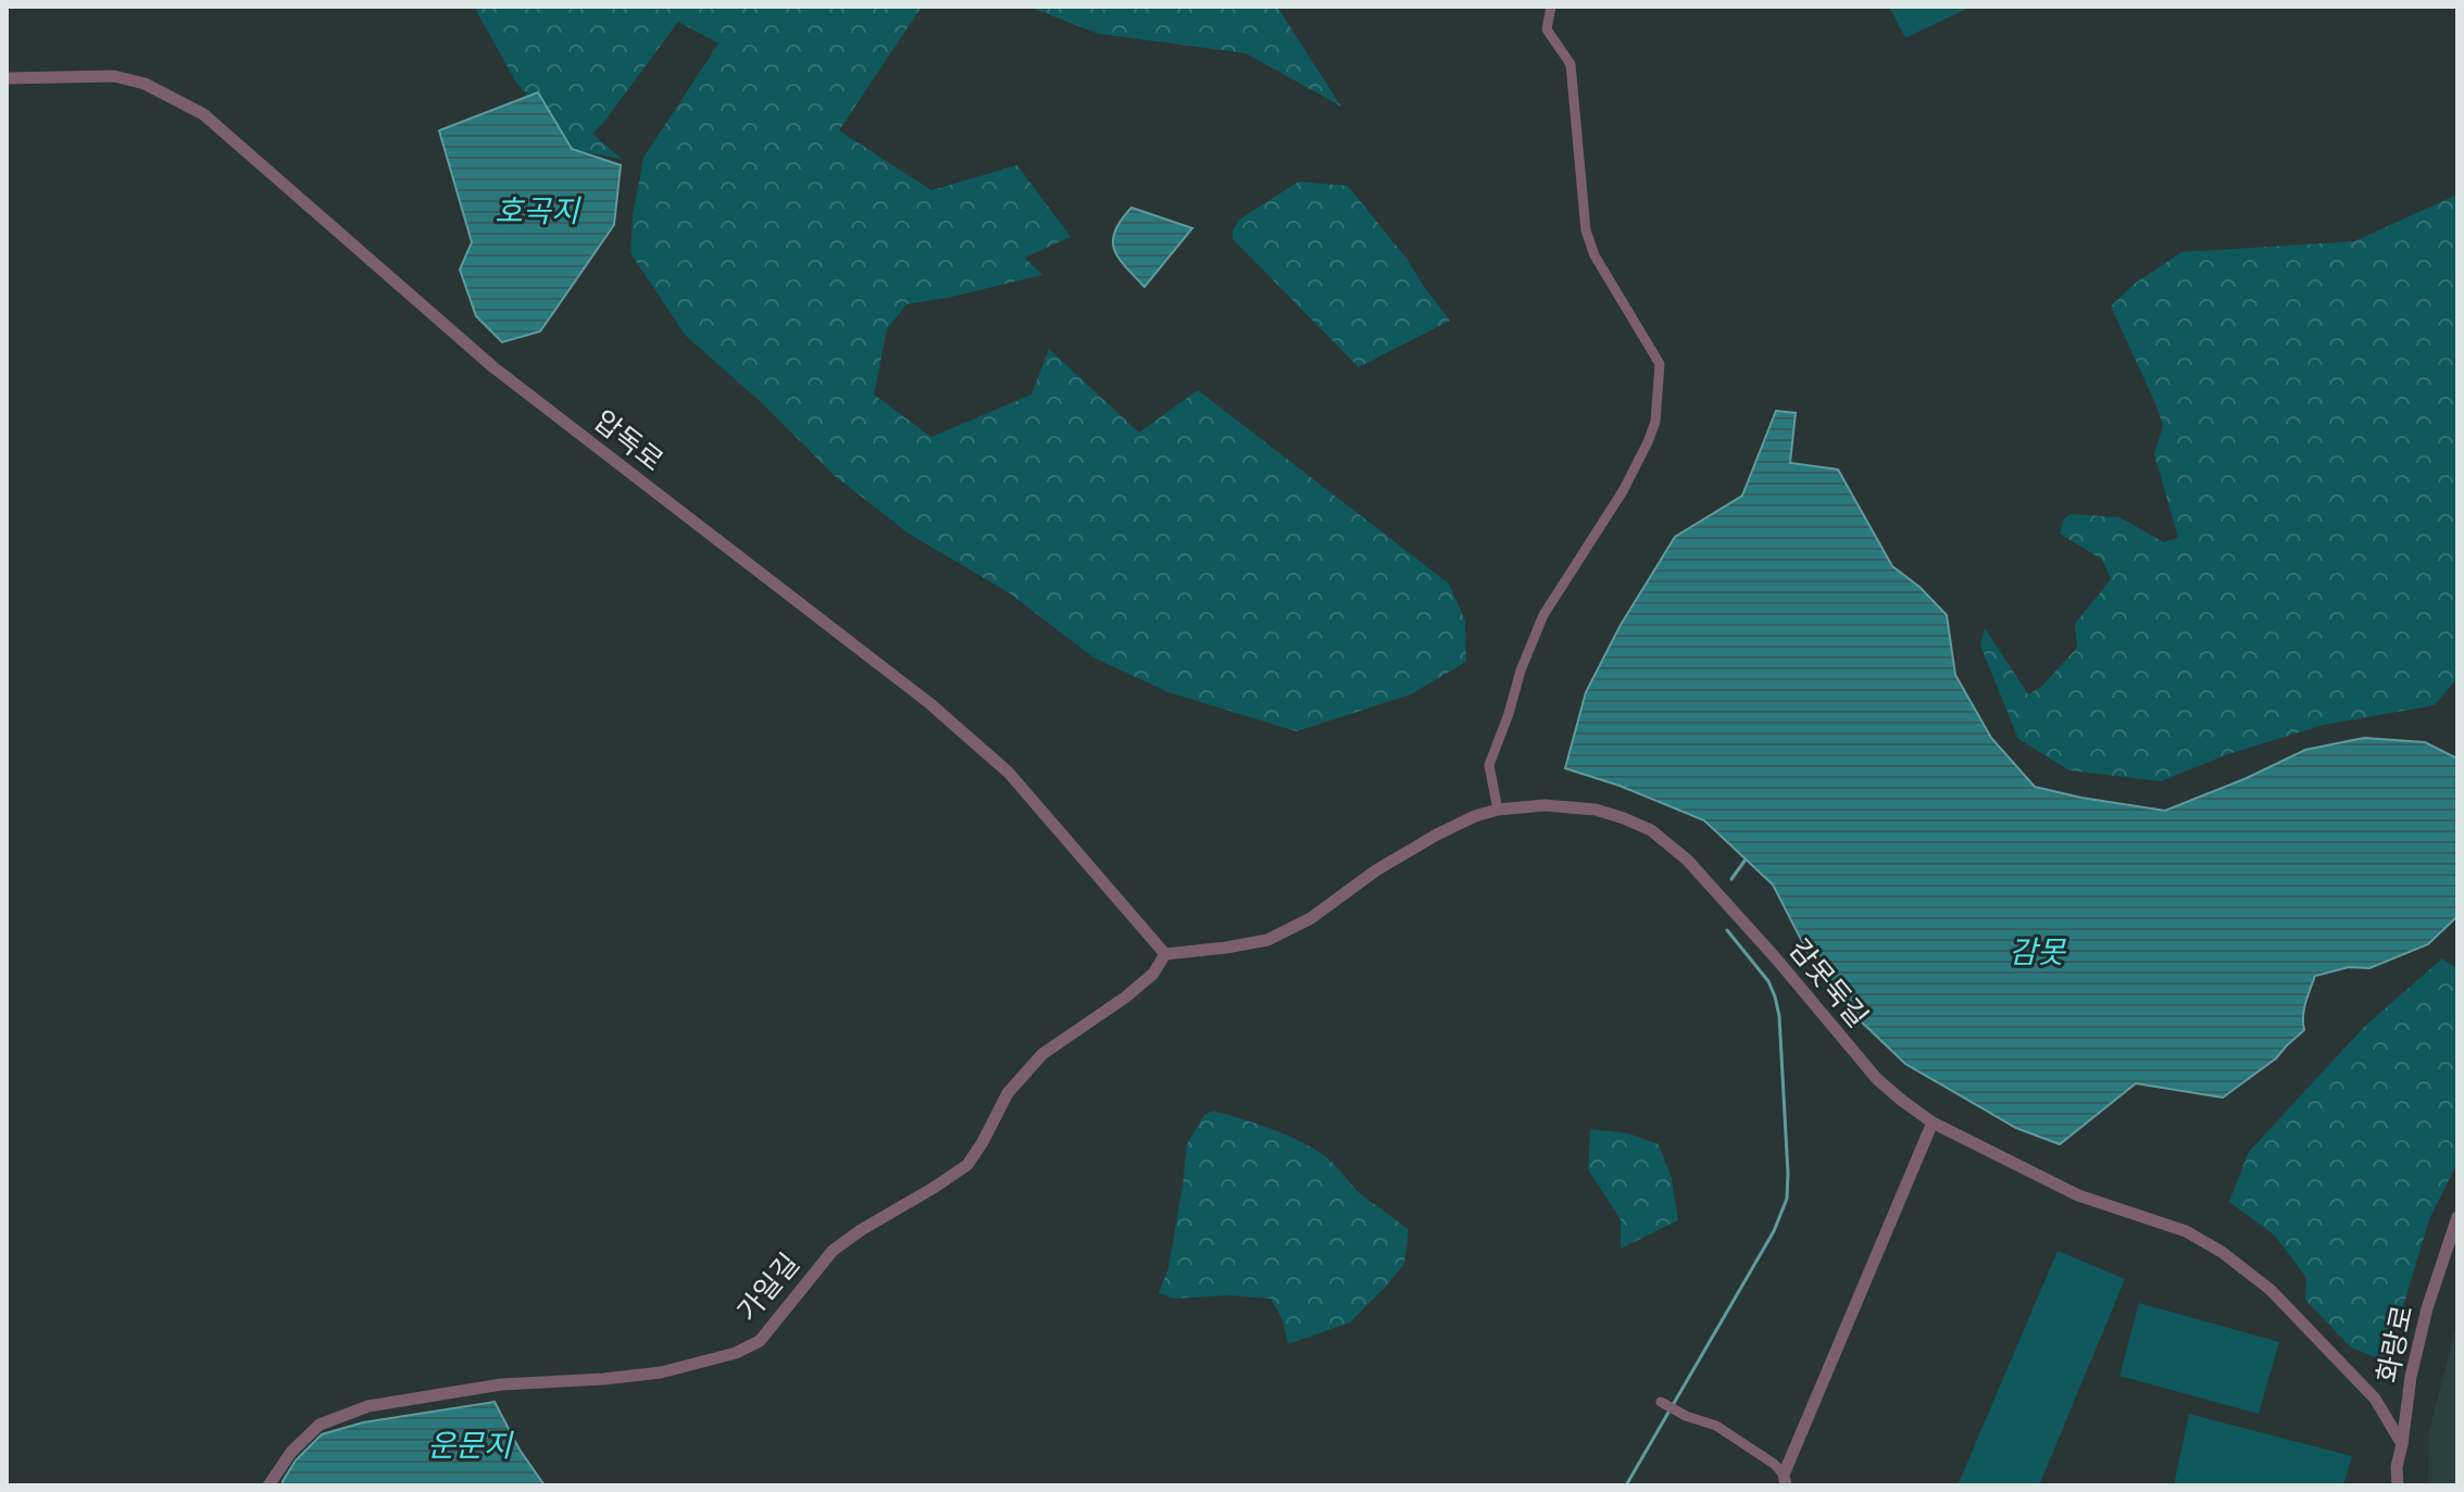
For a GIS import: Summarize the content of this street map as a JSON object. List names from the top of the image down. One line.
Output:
{"streets":{"street":["압독로","감못둑길","가일길","화랑로"]},"crossings":[["압독로","감못둑길"],["압독로","가일길"],["감못둑길","가일길"],["감못둑길","화랑로"]],"water":["호곡지","감못","운문지"]}
